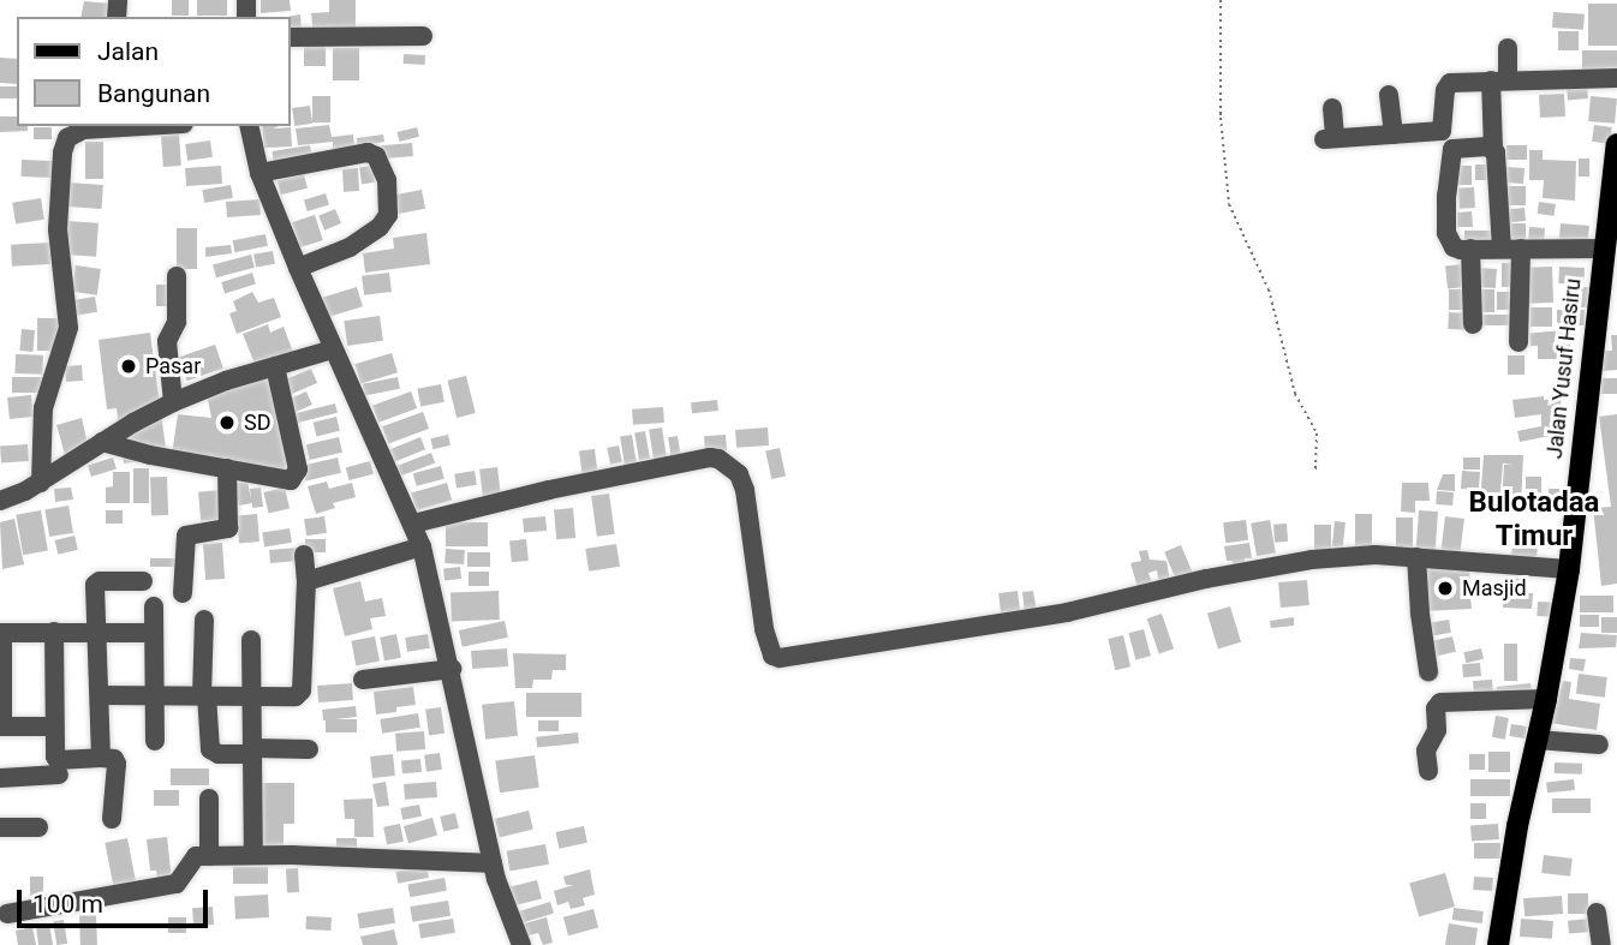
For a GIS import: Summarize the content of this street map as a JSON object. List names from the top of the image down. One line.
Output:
{"streets":{"main road":["Jalan Yusuf Hasiru"]},"districts":["Bulotadaa Timur"],"places":["Pasar","SD","Masjid"],"legend":["Jalan","Bangunan"],"scale_bar":"100 m"}
